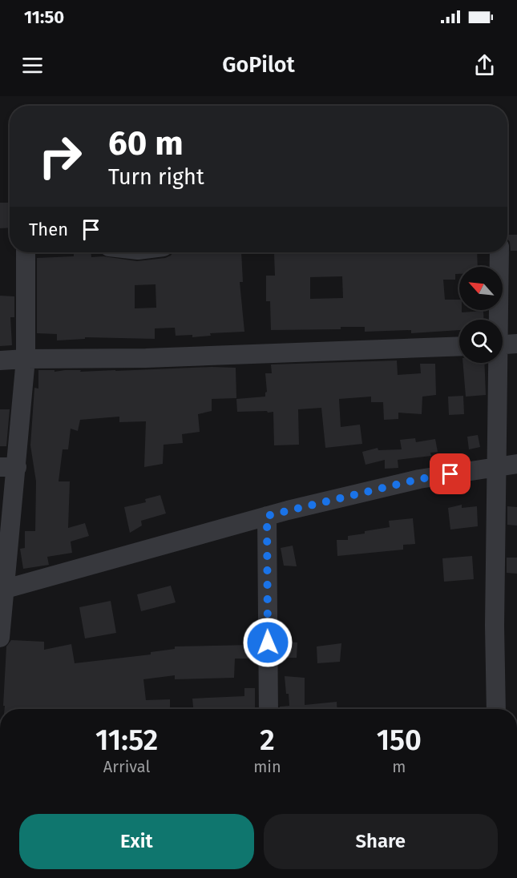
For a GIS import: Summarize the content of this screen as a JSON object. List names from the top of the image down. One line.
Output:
{"north":"top left","page":{"status":"11:50","header":"GoPilot","turn":["60 m","Turn right"],"then":"Then","eta":["11:52","Arrival","2","min","150","m"],"buttons":["Exit","Share"]}}
